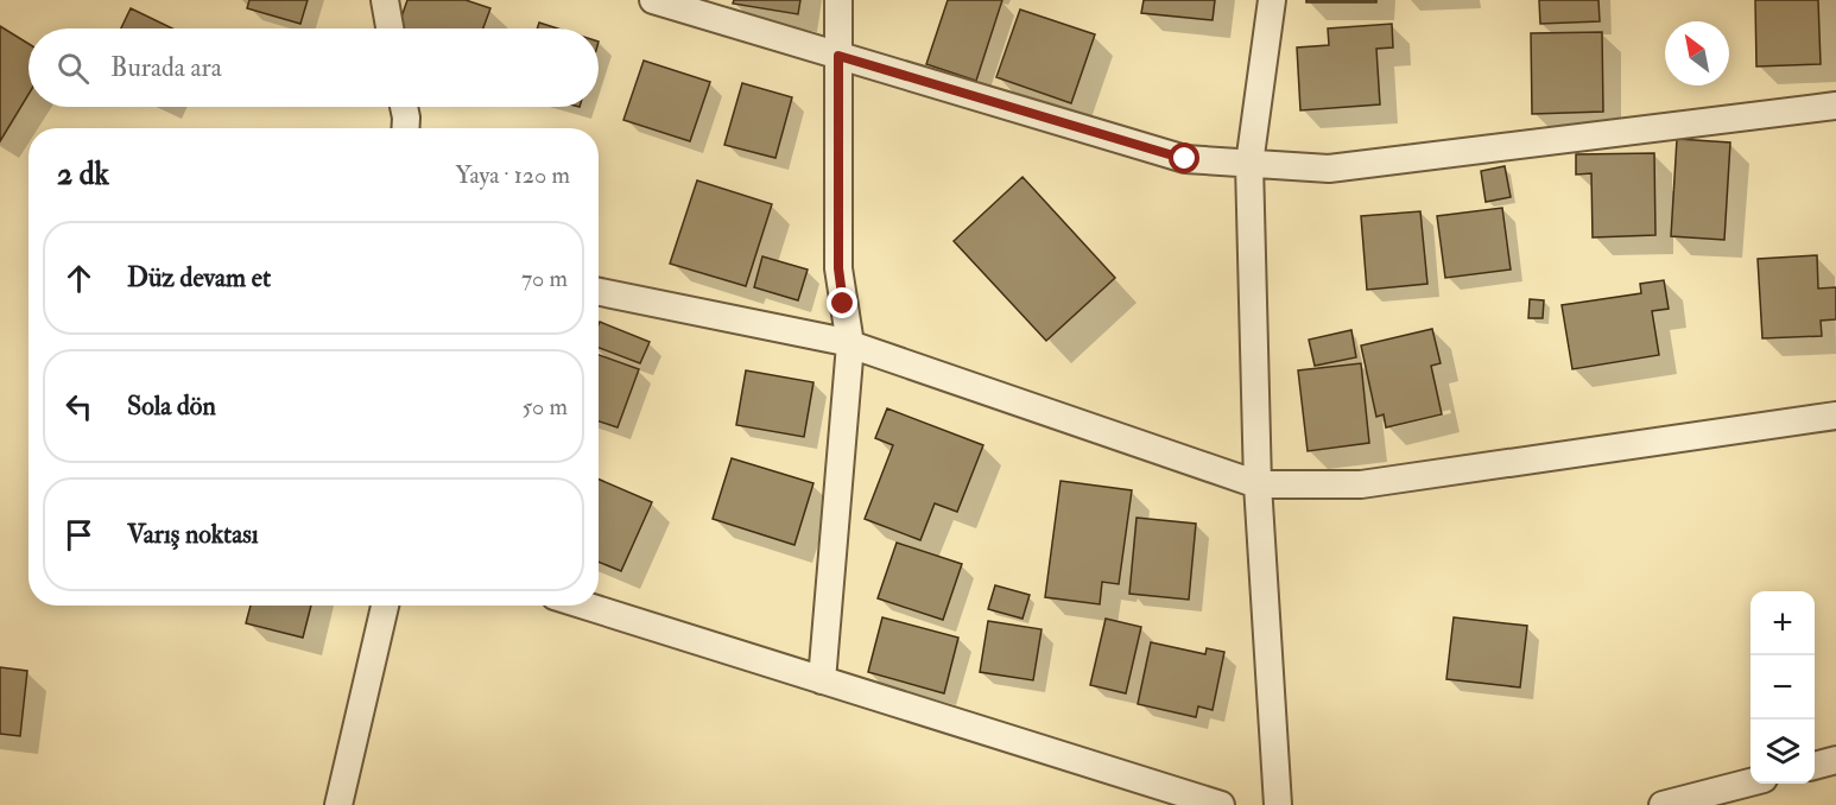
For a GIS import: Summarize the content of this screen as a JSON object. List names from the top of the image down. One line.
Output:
{"north":"top left","page":{"search":"Burada ara","heading":["2 dk","Yaya · 120 m"],"list":[["Düz devam et","70 m"],["Sola dön","50 m"],"Varış noktası"],"map_buttons":["+","−"]}}
